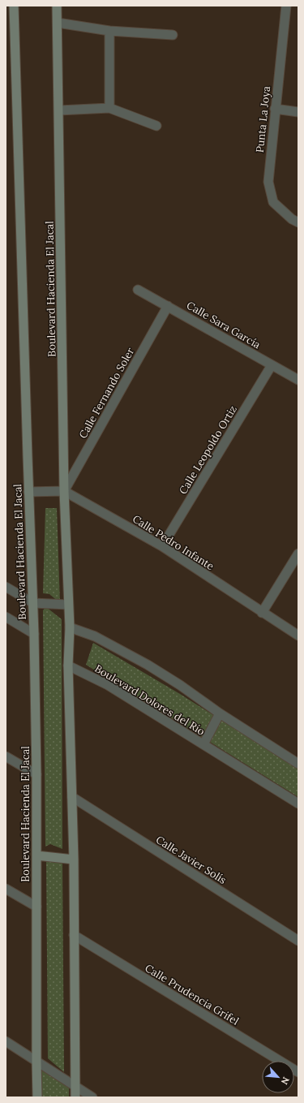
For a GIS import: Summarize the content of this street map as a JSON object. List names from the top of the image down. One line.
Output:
{"streets":{"main road":["Boulevard Hacienda El Jacal"],"street":["Punta La Joya","Calle Sara García","Calle Fernando Soler","Calle Leopoldo Ortiz","Calle Pedro Infante","Boulevard Dolores del Río","Calle Javier Solís","Calle Prudencia Grifel"]},"crossings":[["Boulevard Hacienda El Jacal","Calle Fernando Soler"],["Boulevard Hacienda El Jacal","Calle Pedro Infante"],["Boulevard Hacienda El Jacal","Boulevard Dolores del Río"],["Boulevard Hacienda El Jacal","Calle Javier Solís"],["Boulevard Hacienda El Jacal","Calle Prudencia Grifel"],["Calle Sara García","Calle Fernando Soler"],["Calle Sara García","Calle Leopoldo Ortiz"],["Calle Fernando Soler","Calle Pedro Infante"],["Calle Leopoldo Ortiz","Calle Pedro Infante"]],"north":"bottom right"}
